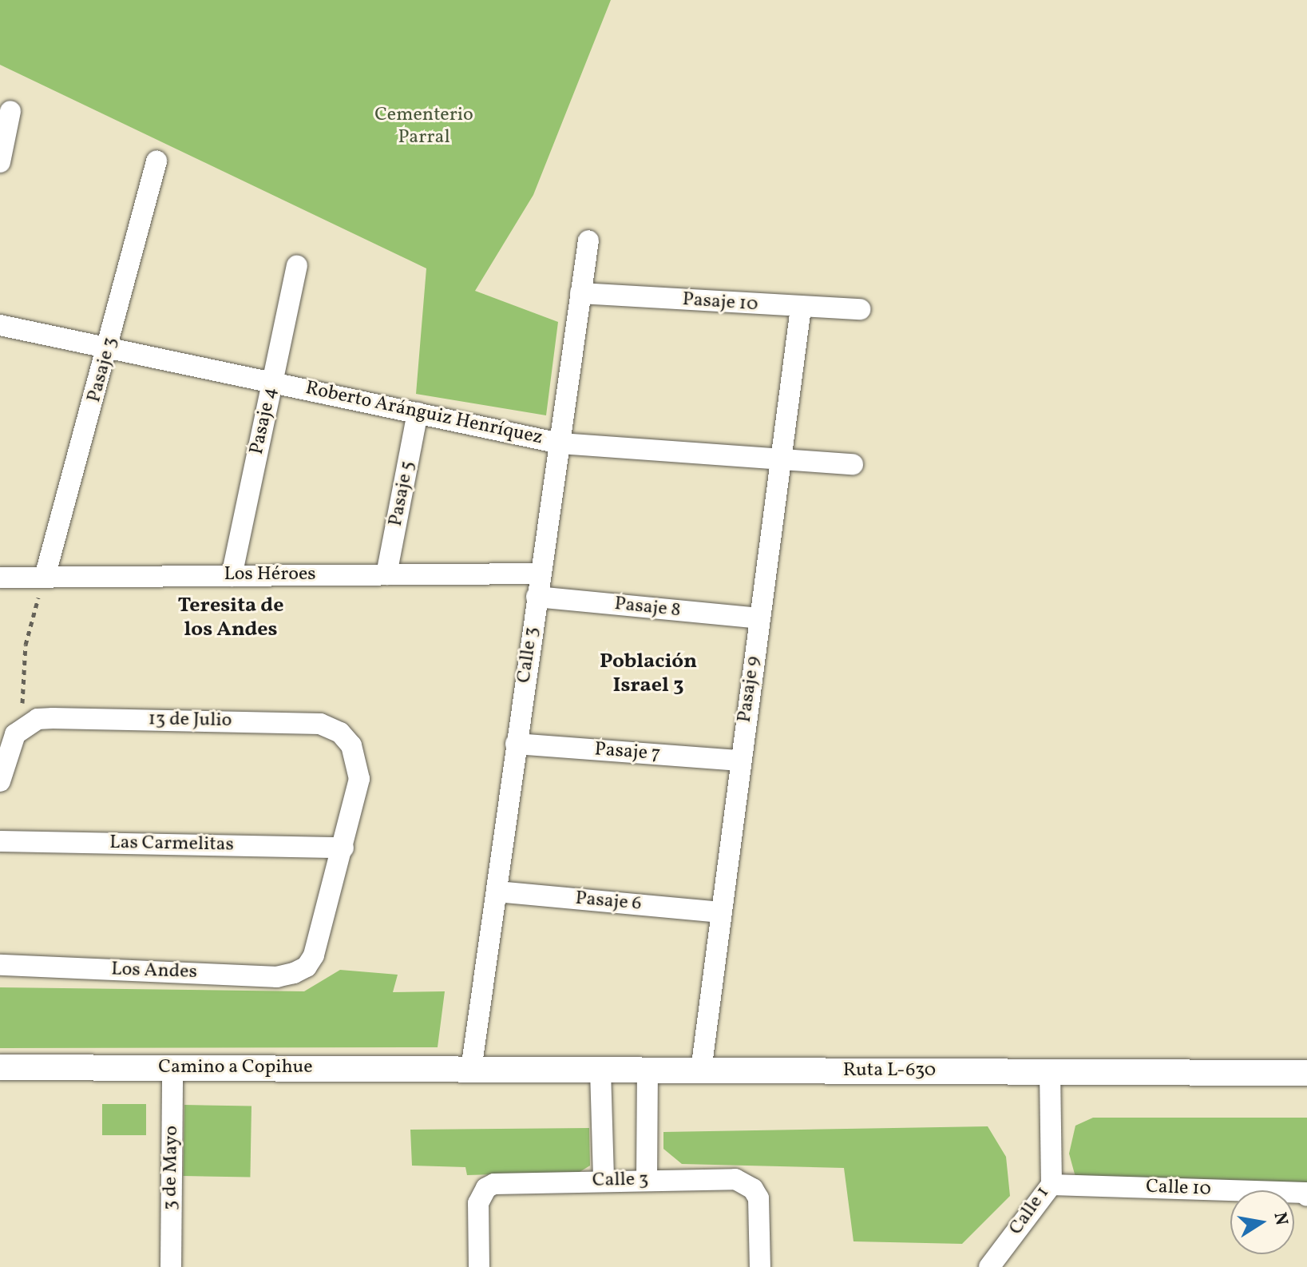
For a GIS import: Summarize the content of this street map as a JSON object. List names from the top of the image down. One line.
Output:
{"streets":{"street":["Pasaje 10","Pasaje 3","Roberto Aránguiz Henríquez","Pasaje 4","Pasaje 5","Los Héroes","Pasaje 8","Calle 3","Pasaje 9","13 de Julio","Pasaje 7","Las Carmelitas","Pasaje 6","Los Andes","Camino a Copihue","Ruta L-630","3 de Mayo","Calle 10","Calle 1"]},"crossings":[["Pasaje 10","Calle 3"],["Pasaje 10","Pasaje 9"],["Pasaje 3","Roberto Aránguiz Henríquez"],["Pasaje 3","Los Héroes"],["Roberto Aránguiz Henríquez","Pasaje 4"],["Roberto Aránguiz Henríquez","Pasaje 5"],["Roberto Aránguiz Henríquez","Calle 3"],["Roberto Aránguiz Henríquez","Pasaje 9"],["Pasaje 4","Los Héroes"],["Pasaje 5","Los Héroes"],["Los Héroes","Calle 3"],["Pasaje 8","Calle 3"],["Pasaje 8","Pasaje 9"],["Calle 3","Pasaje 7"],["Calle 3","Pasaje 6"],["Calle 3","Camino a Copihue"],["Calle 3","Ruta L-630"],["Pasaje 9","Pasaje 7"],["Pasaje 9","Pasaje 6"],["Pasaje 9","Ruta L-630"],["13 de Julio","Las Carmelitas"],["13 de Julio","Los Andes"],["Las Carmelitas","Los Andes"],["Camino a Copihue","Ruta L-630"],["Camino a Copihue","3 de Mayo"],["Ruta L-630","Calle 1"],["Calle 10","Calle 1"]],"districts":["Teresita de los Andes","Población Israel 3"],"parks":["Cementerio Parral"],"north":"right"}
